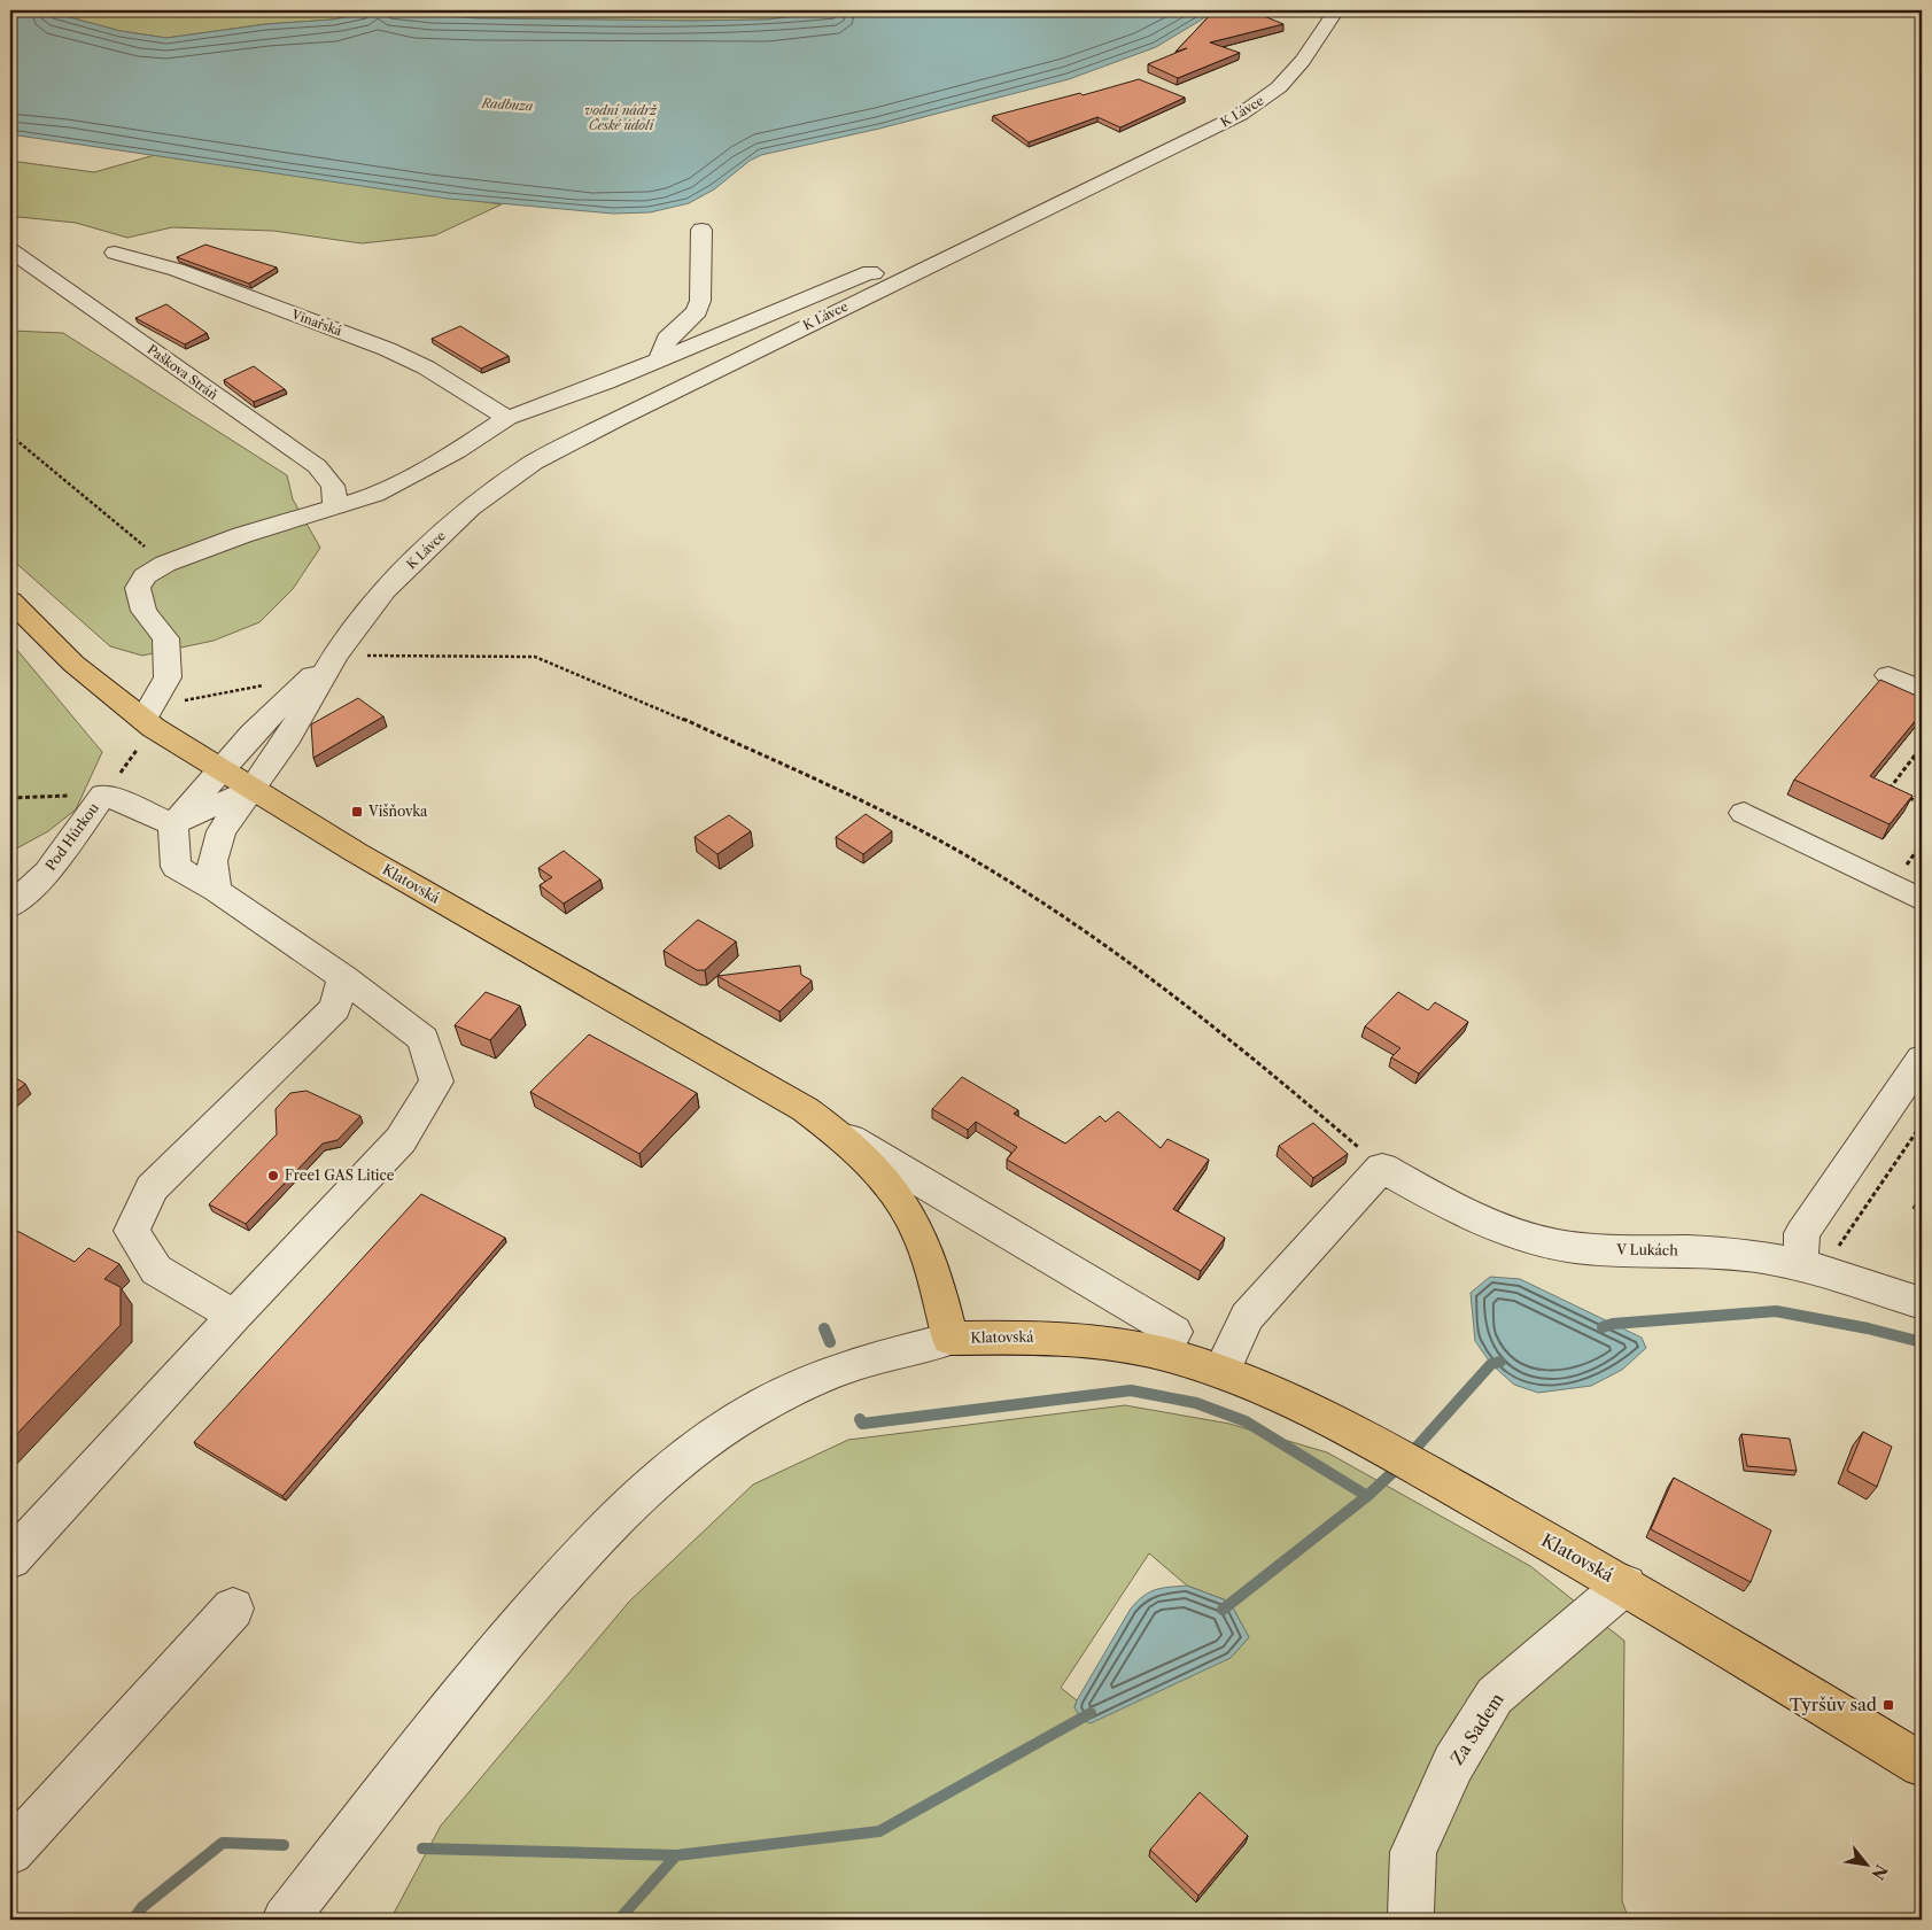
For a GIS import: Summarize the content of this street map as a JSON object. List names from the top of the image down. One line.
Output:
{"streets":{"main road":["Klatovská"],"street":["K Lávce","Vinařská","Paškova Stráň","Pod Hůrkou","V Lukách","Za Sadem"]},"crossings":[["K Lávce","Klatovská"],["Klatovská","Za Sadem"]],"water":["Radbuza","vodní nádrž České údolí"],"places":{"transit":["Višňovka","Tyršův sad"],"other":["Free1 GAS Litice"]},"north":"bottom right"}
